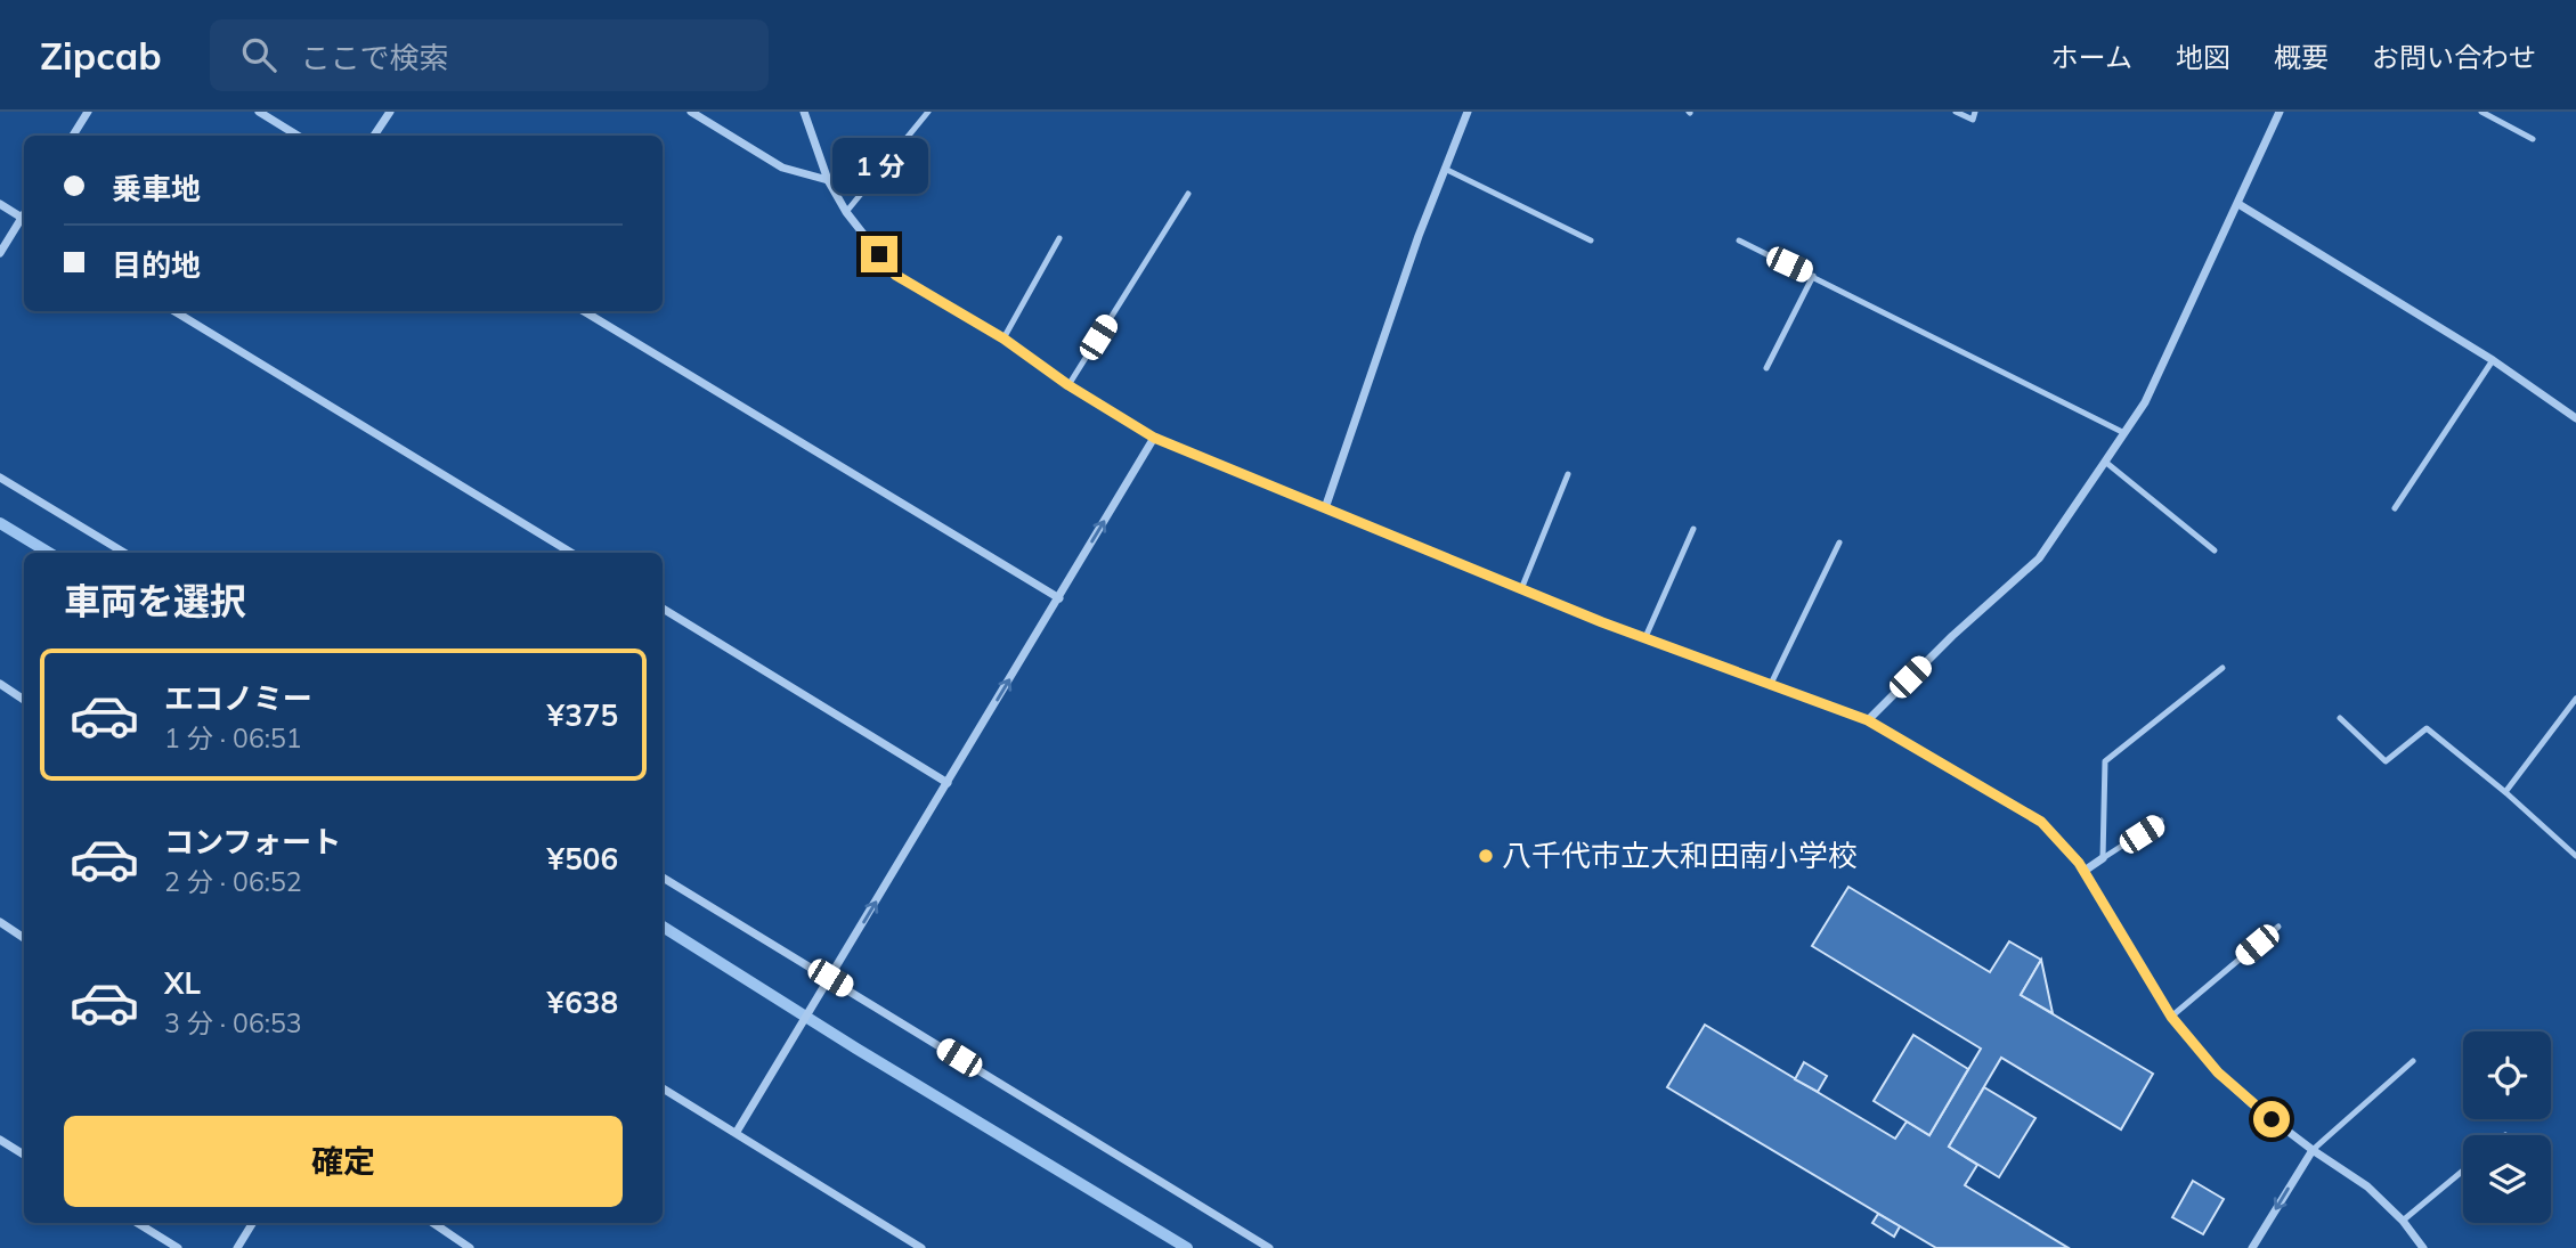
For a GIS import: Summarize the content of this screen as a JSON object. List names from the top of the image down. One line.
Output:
{"places":["八千代市立大和田南小学校"],"page":{"header":"Zipcab","search":"ここで検索","nav":["ホーム","地図","概要","お問い合わせ"],"banner":["乗車地","目的地"],"bubble":"1 分","heading":"車両を選択","list":[{"name":"エコノミー","note":"1 分 · 06:51","value":"¥375"},{"name":"コンフォート","note":"2 分 · 06:52","value":"¥506"},{"name":"XL","note":"3 分 · 06:53","value":"¥638"}],"buttons":"確定"}}
